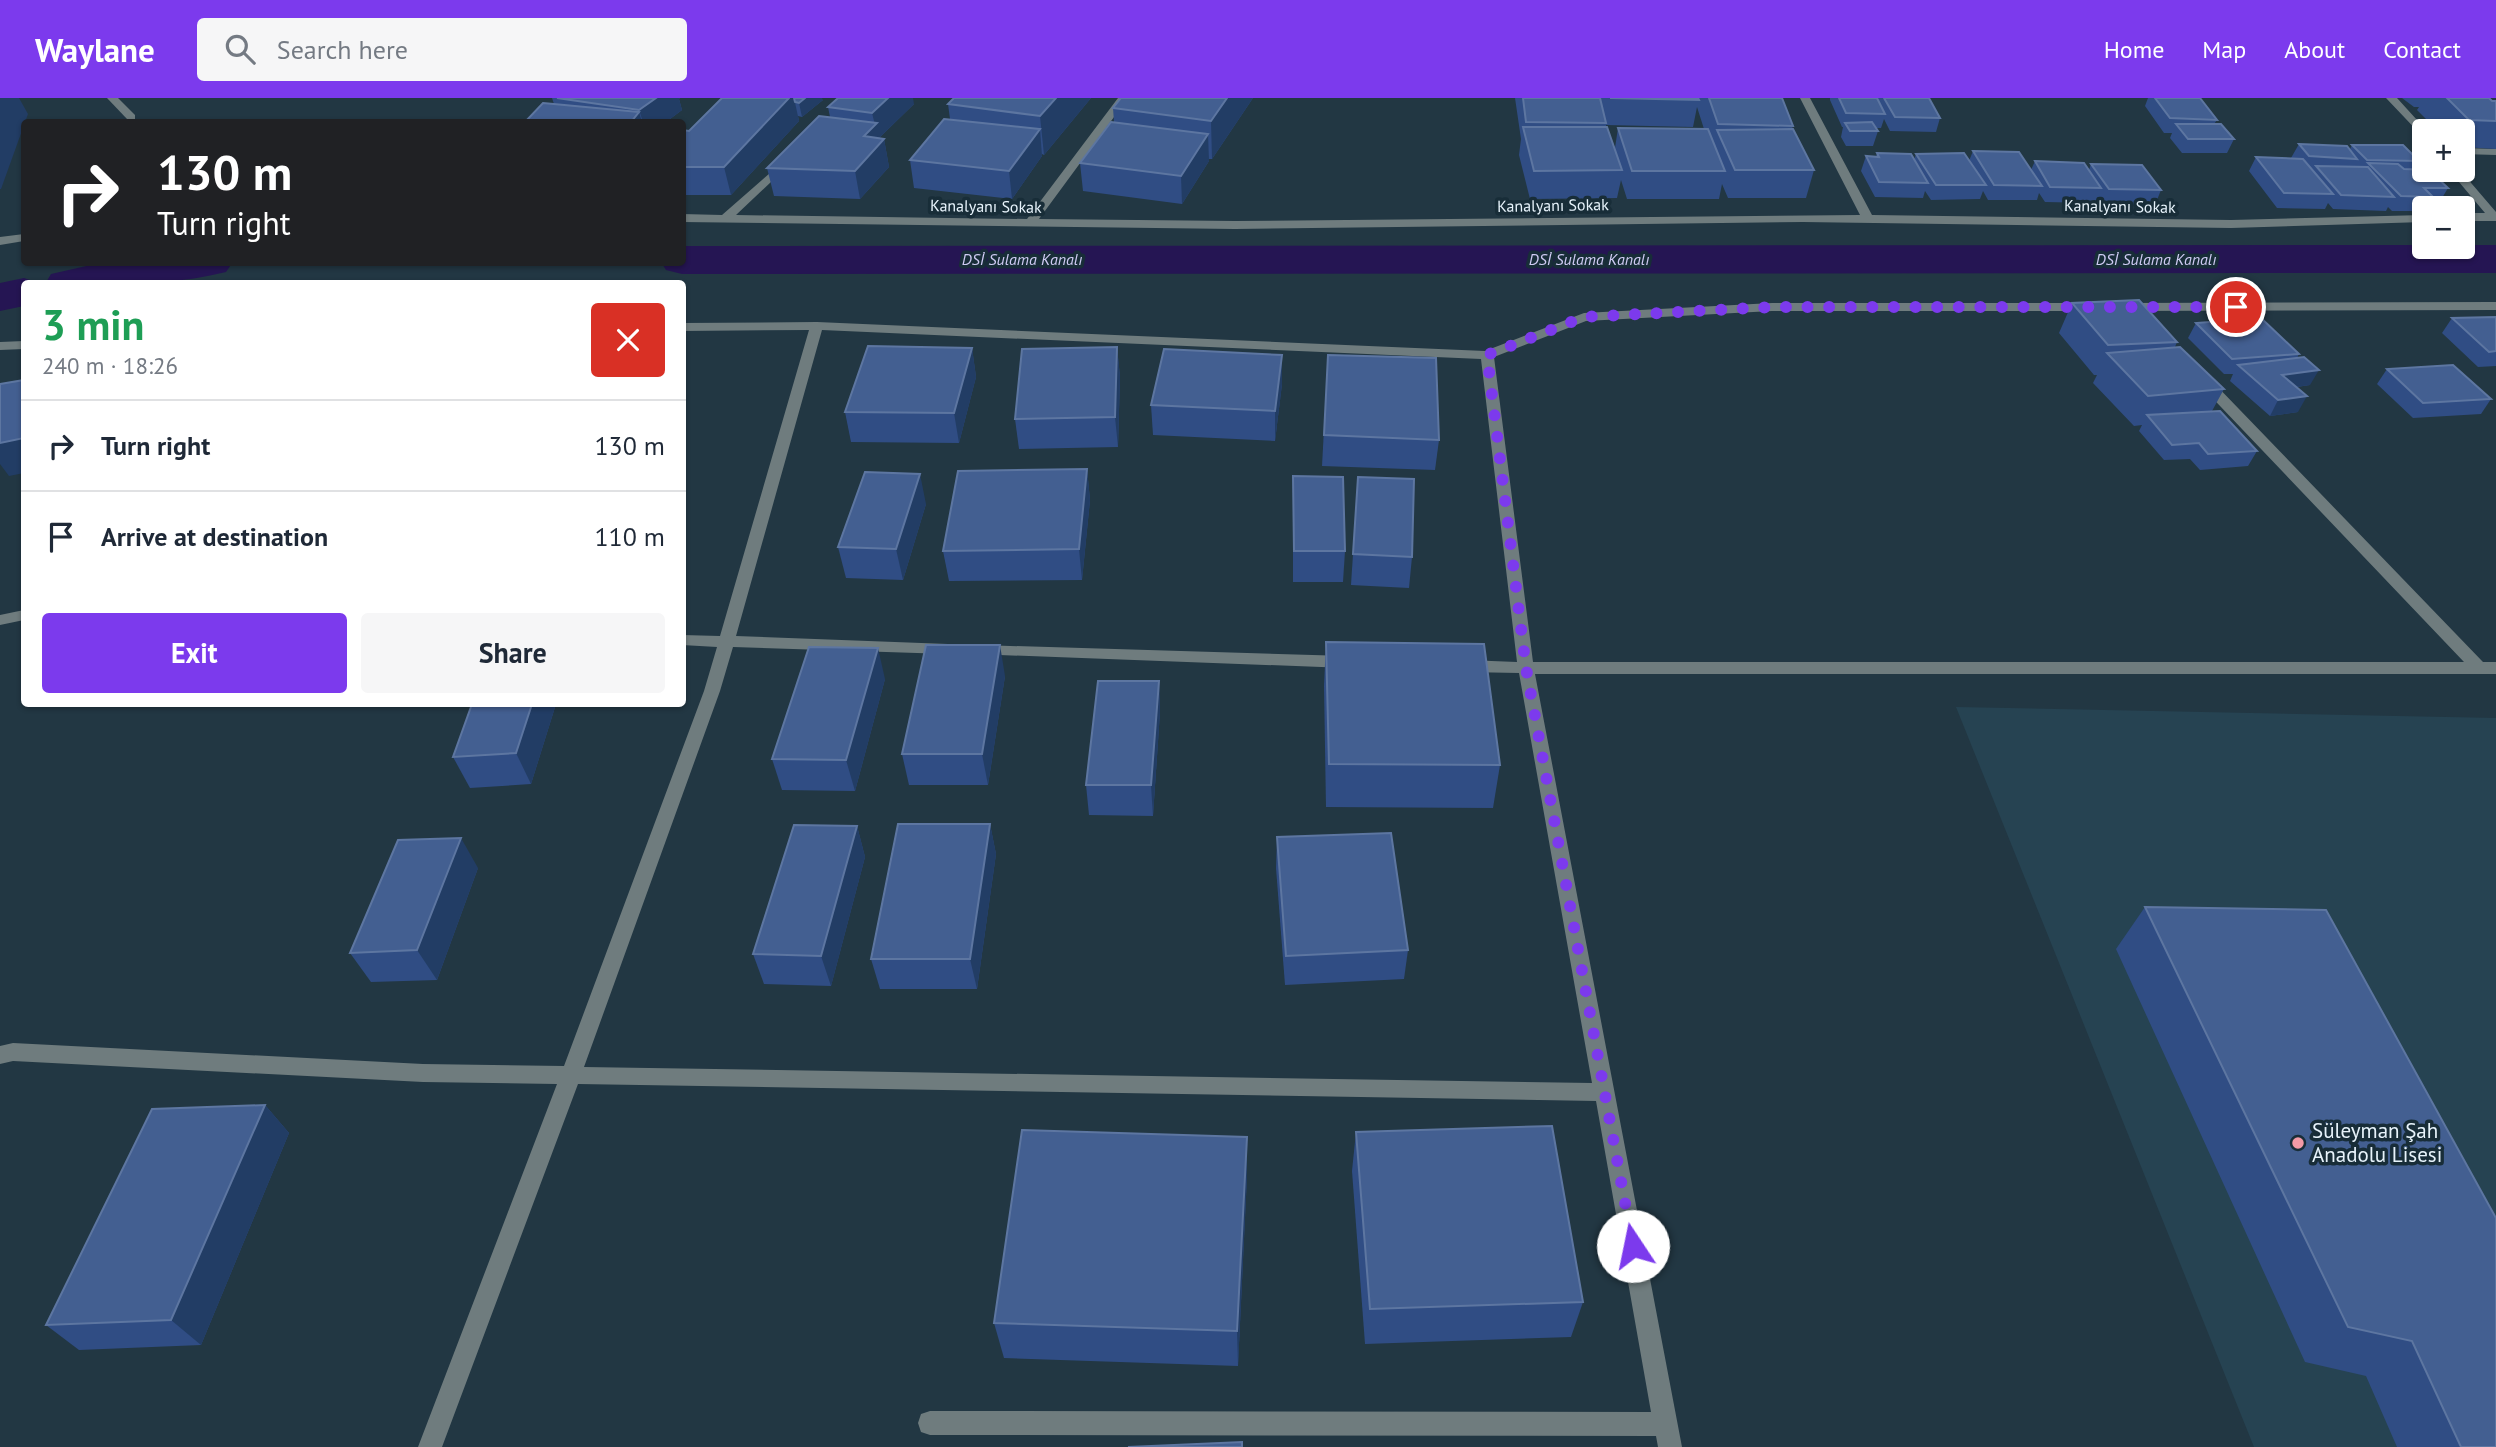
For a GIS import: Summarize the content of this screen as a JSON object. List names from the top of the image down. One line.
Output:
{"streets":{"street":["Kanalyanı Sokak"]},"water":["DSİ Sulama Kanalı"],"places":["Süleyman Şah Anadolu Lisesi"],"page":{"header":"Waylane","search":"Search here","nav":["Home","Map","About","Contact"],"map_buttons":["+","−"],"turn":["130 m","Turn right"],"heading":["3 min","240 m · 18:26"],"list":[{"name":"Turn right","value":"130 m"},{"name":"Arrive at destination","value":"110 m"}],"buttons":["Exit","Share"]}}
